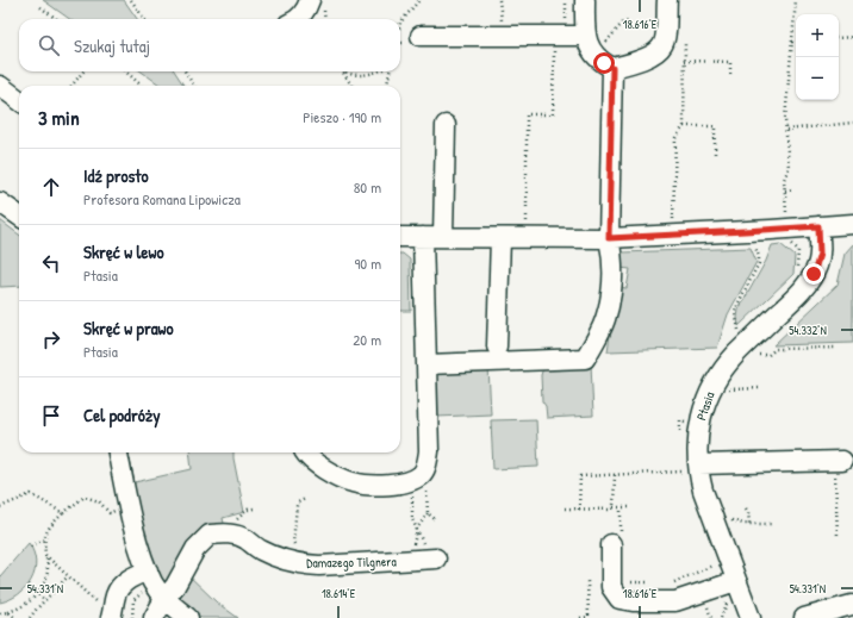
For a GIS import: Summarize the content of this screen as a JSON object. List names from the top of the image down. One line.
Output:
{"streets":{"street":["Ptasia","Damazego Tilgnera"]},"page":{"map_buttons":["+","−"],"search":"Szukaj tutaj","heading":["3 min","Pieszo · 190 m"],"list":[["Idź prosto","Profesora Romana Lipowicza","80 m"],["Skręć w lewo","Ptasia","90 m"],["Skręć w prawo","Ptasia","20 m"],"Cel podróży"]},"coordinates":["18.616°E","54.332°N","54.331°N","18.614°E"]}
